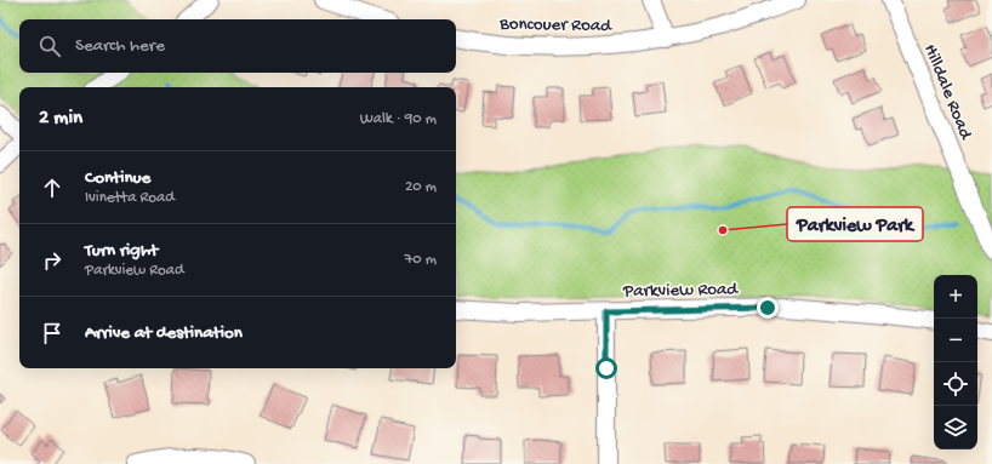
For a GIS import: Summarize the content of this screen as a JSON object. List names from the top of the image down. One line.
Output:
{"streets":{"street":["Boncouer Road","Hilldale Road","Parkview Road"]},"places":["Parkview Park"],"page":{"search":"Search here","heading":["2 min","Walk · 90 m"],"list":[["Continue","Ivinetta Road","20 m"],["Turn right","Parkview Road","70 m"],"Arrive at destination"],"map_buttons":["+","−"]}}
